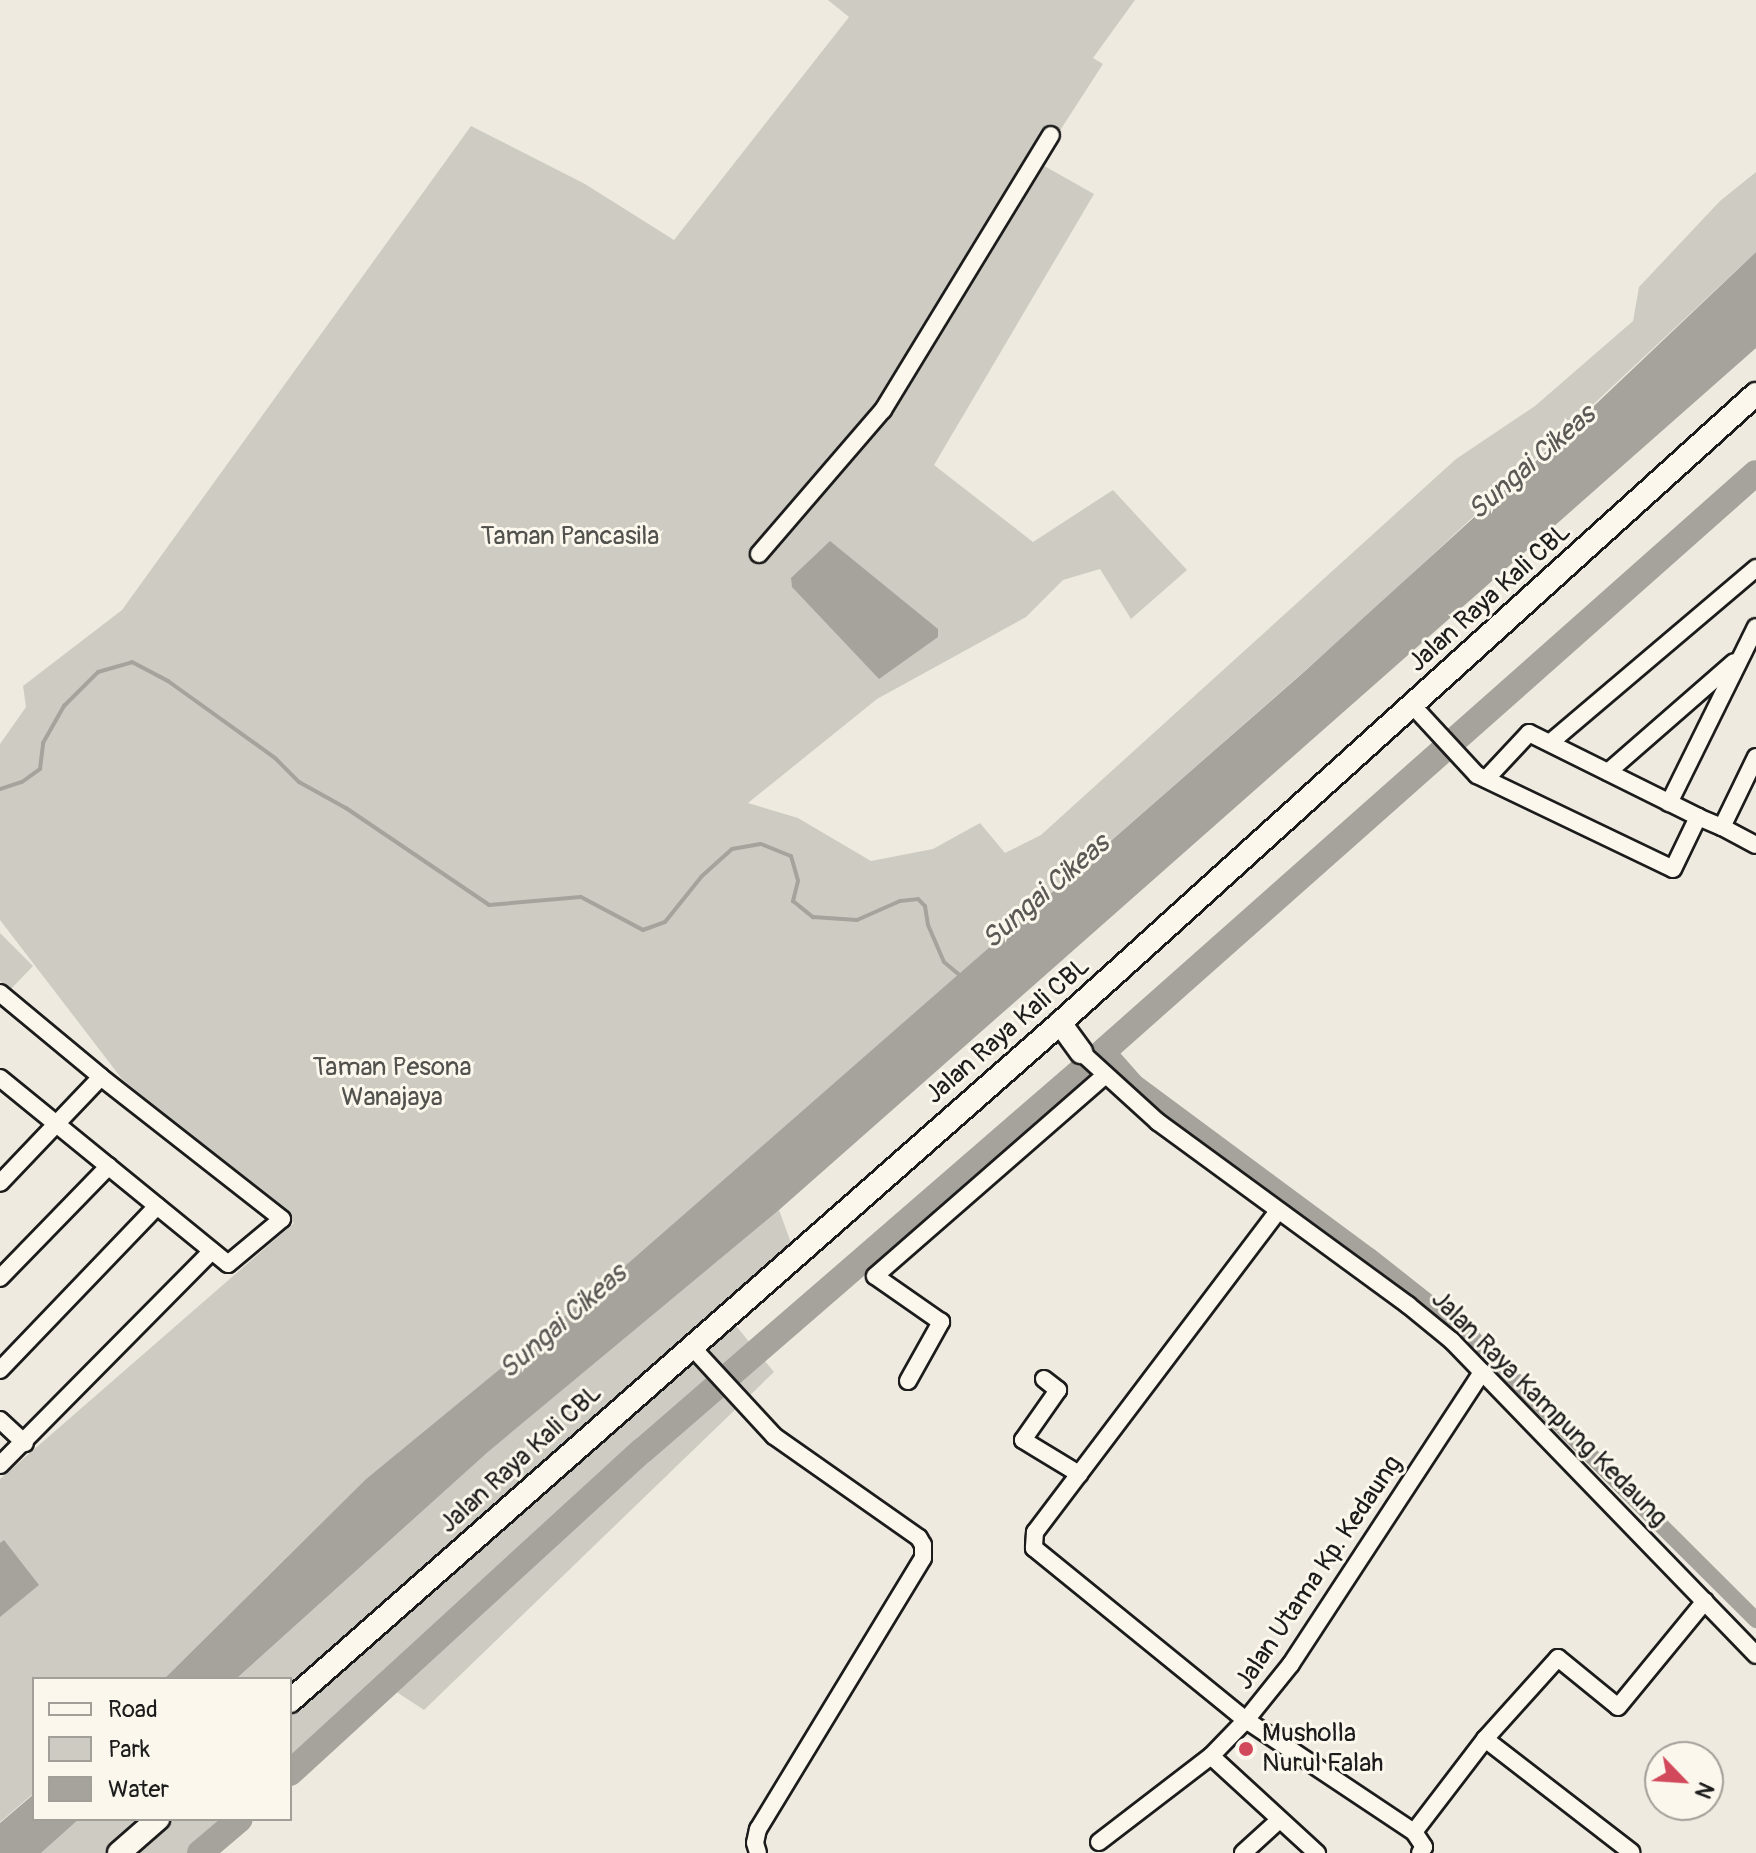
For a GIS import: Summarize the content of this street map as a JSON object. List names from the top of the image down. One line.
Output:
{"streets":{"main road":["Jalan Raya Kali CBL"],"street":["Jalan Raya Kampung Kedaung","Jalan Utama Kp. Kedaung"]},"crossings":[["Jalan Raya Kampung Kedaung","Jalan Utama Kp. Kedaung"]],"water":["Sungai Cikeas"],"parks":["Taman Pancasila","Taman Pesona Wanajaya"],"places":["Musholla Nurul Falah"],"legend":["Road","Park","Water"],"north":"bottom right"}
